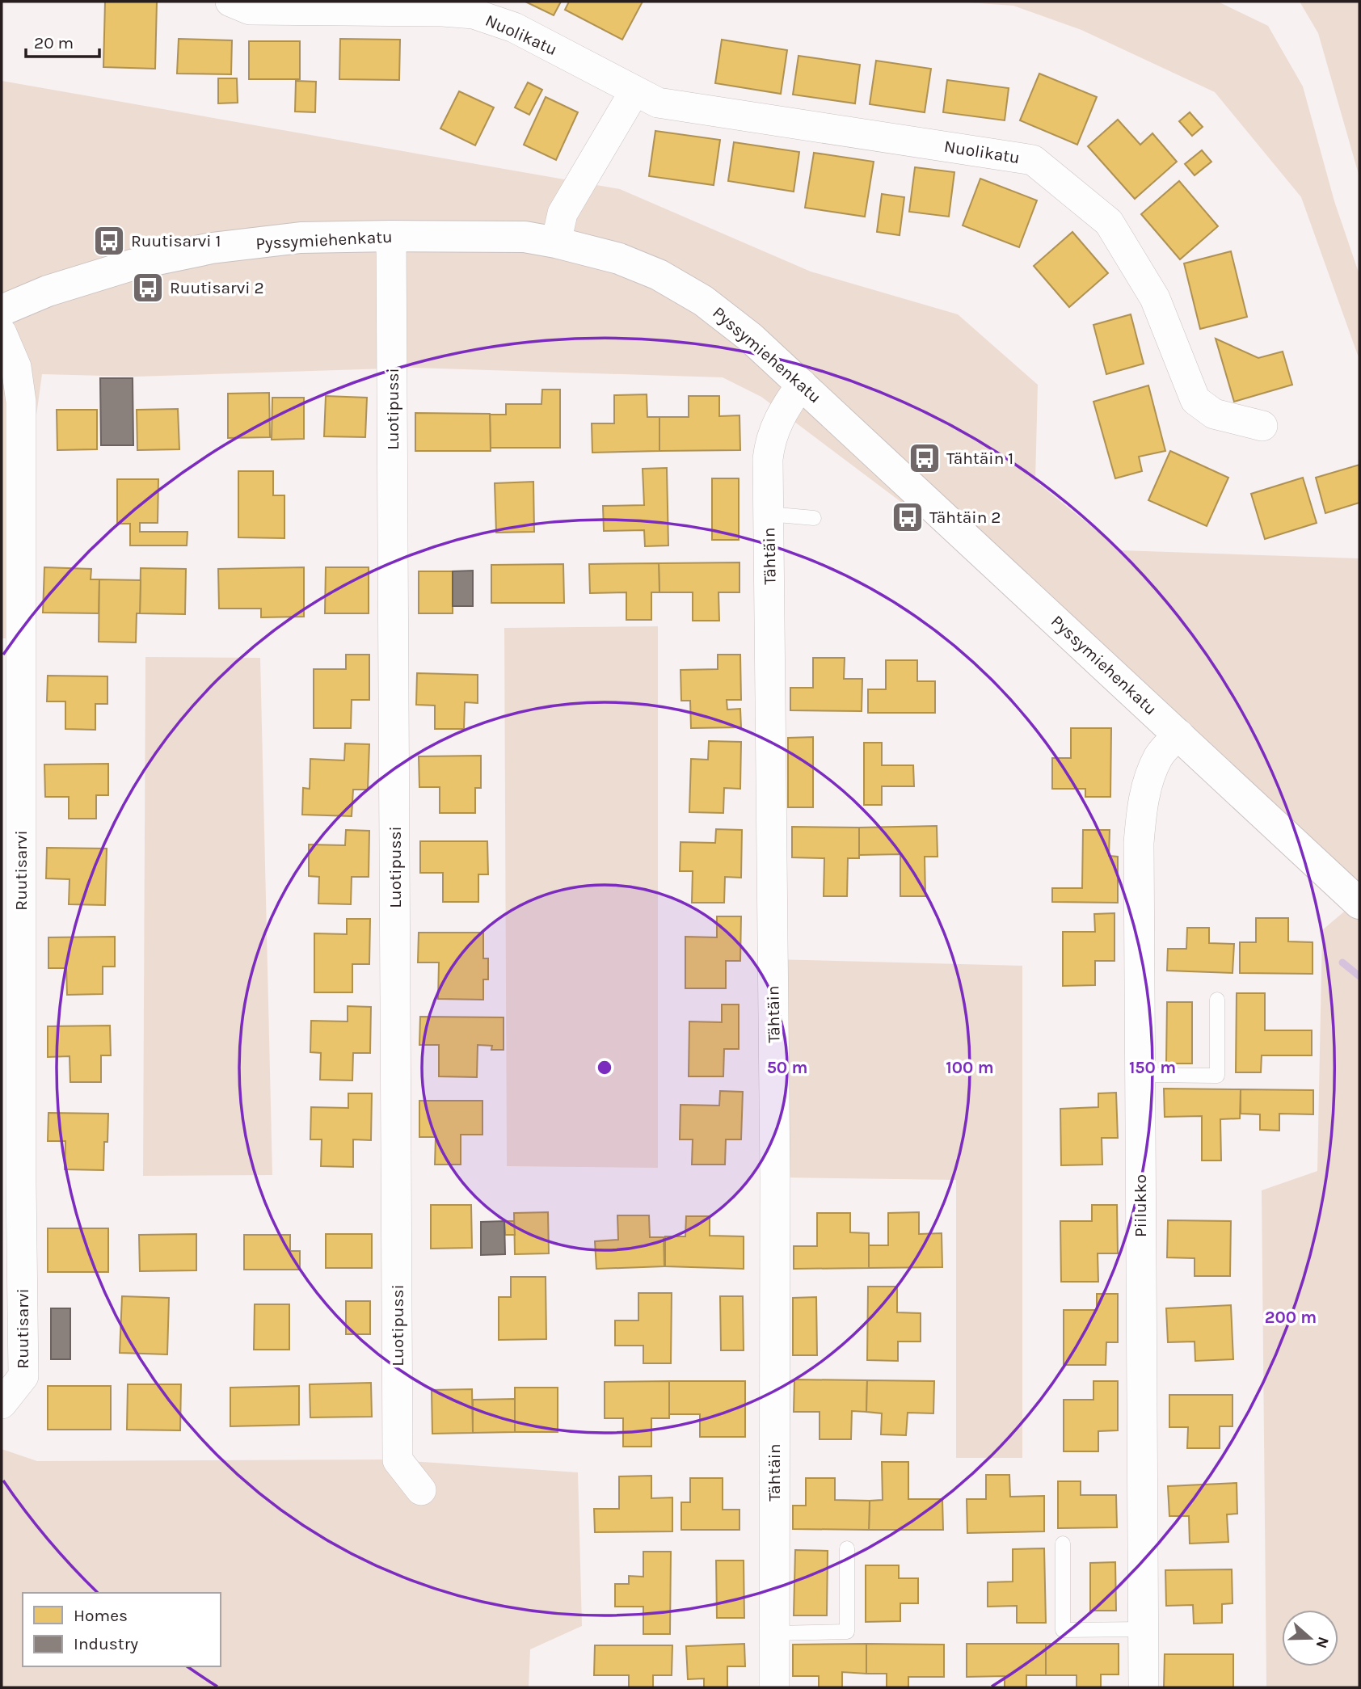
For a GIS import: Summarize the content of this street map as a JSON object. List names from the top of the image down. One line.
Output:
{"streets":{"street":["Nuolikatu","Pyssymiehenkatu","Luotipussi","Tähtäin","Ruutisarvi","Piilukko"]},"crossings":[["Pyssymiehenkatu","Luotipussi"],["Pyssymiehenkatu","Tähtäin"],["Pyssymiehenkatu","Piilukko"]],"places":{"bus stop":["Ruutisarvi 1","Ruutisarvi 2","Tähtäin 1","Tähtäin 2"]},"legend":["Homes","Industry"],"scale_bar":"20 m","north":"right","rings":["50 m","100 m","150 m","200 m"]}
